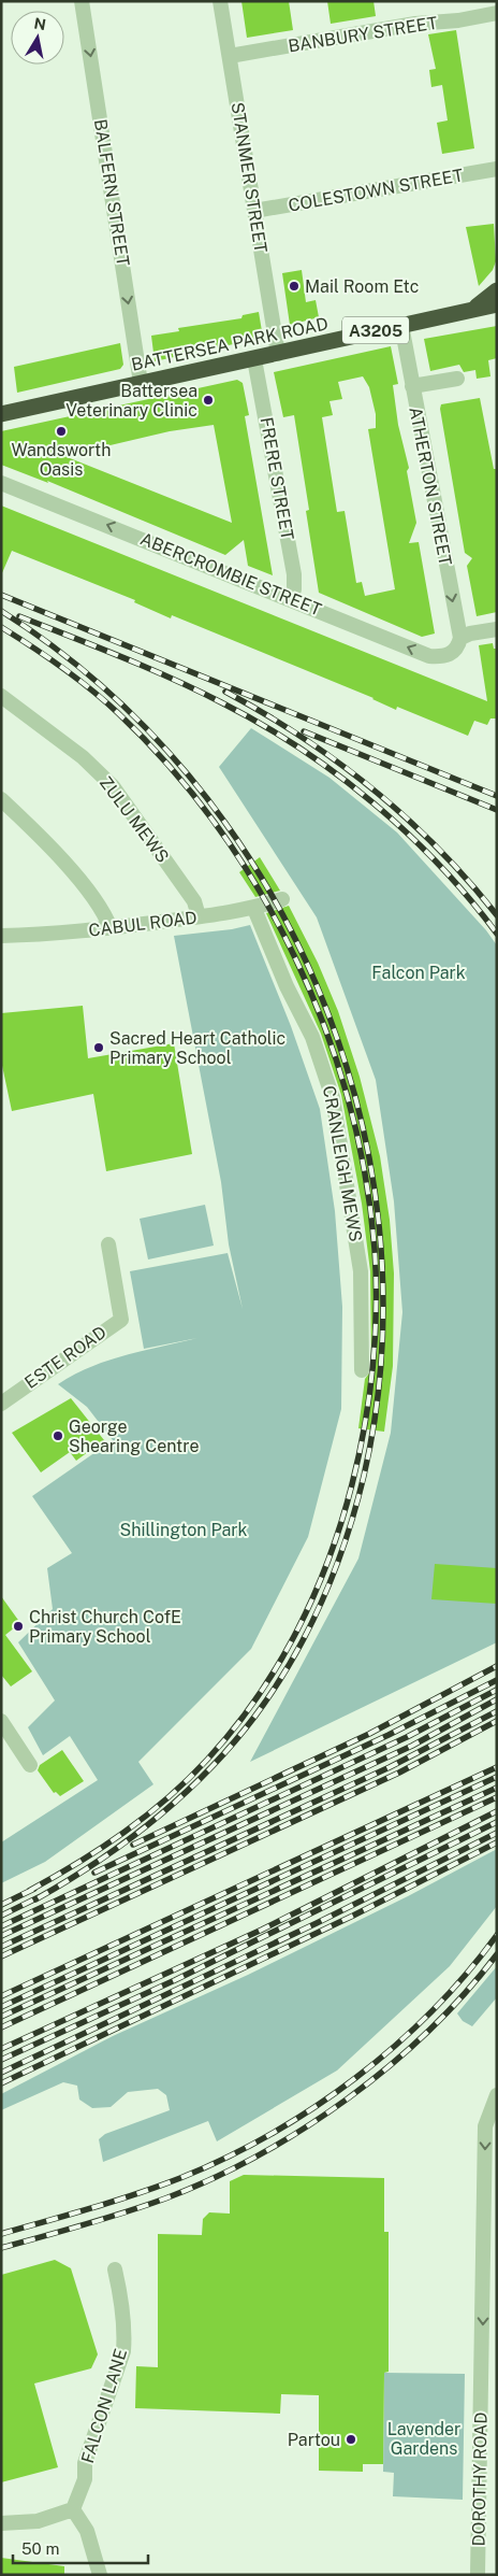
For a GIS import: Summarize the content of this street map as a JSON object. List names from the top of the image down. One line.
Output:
{"streets":{"highway":["A3205","BATTERSEA PARK ROAD"],"street":["BANBURY STREET","STANMER STREET","COLESTOWN STREET","BALFERN STREET","FRERE STREET","ATHERTON STREET","ABERCROMBIE STREET","ZULU MEWS","CABUL ROAD","CRANLEIGH MEWS","ESTE ROAD","FALCON LANE","DOROTHY ROAD"]},"crossings":[["BANBURY STREET","STANMER STREET"],["STANMER STREET","COLESTOWN STREET"],["STANMER STREET","BATTERSEA PARK ROAD"],["BALFERN STREET","BATTERSEA PARK ROAD"],["BATTERSEA PARK ROAD","FRERE STREET"],["BATTERSEA PARK ROAD","ATHERTON STREET"],["FRERE STREET","ABERCROMBIE STREET"],["ATHERTON STREET","ABERCROMBIE STREET"],["ZULU MEWS","CABUL ROAD"],["CABUL ROAD","CRANLEIGH MEWS"]],"one_way":["BALFERN STREET","ATHERTON STREET","ABERCROMBIE STREET","DOROTHY ROAD"],"parks":["Falcon Park","Shillington Park","Lavender Gardens"],"places":["Mail Room Etc","Battersea Veterinary Clinic","Wandsworth Oasis","Sacred Heart Catholic Primary School","George Shearing Centre","Christ Church CofE Primary School","Partou"],"scale_bar":"50 m","north":"top"}
